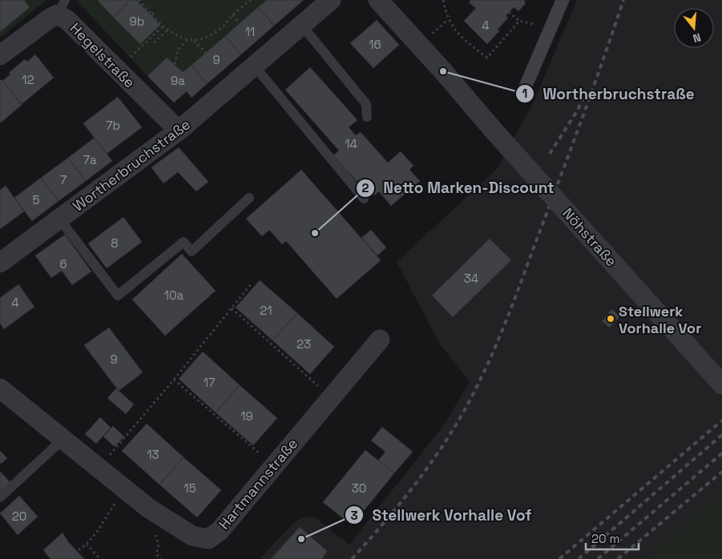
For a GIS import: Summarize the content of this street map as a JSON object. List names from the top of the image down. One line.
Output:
{"streets":{"street":["Hegelstraße","Wortherbruchstraße","Nöhstraße","Hartmannstraße"]},"crossings":[["Hegelstraße","Wortherbruchstraße"]],"places":["Wortherbruchstraße","Netto Marken-Discount","Stellwerk Vorhalle Vor","Stellwerk Vorhalle Vof"],"house_numbers":["9b","4","11","16","9","12","9a","7b","14","7a","7","5","8","6","34","10a","4","21","23","9","17","19","13","15","30","20"],"scale_bar":"20 m","north":"bottom"}
